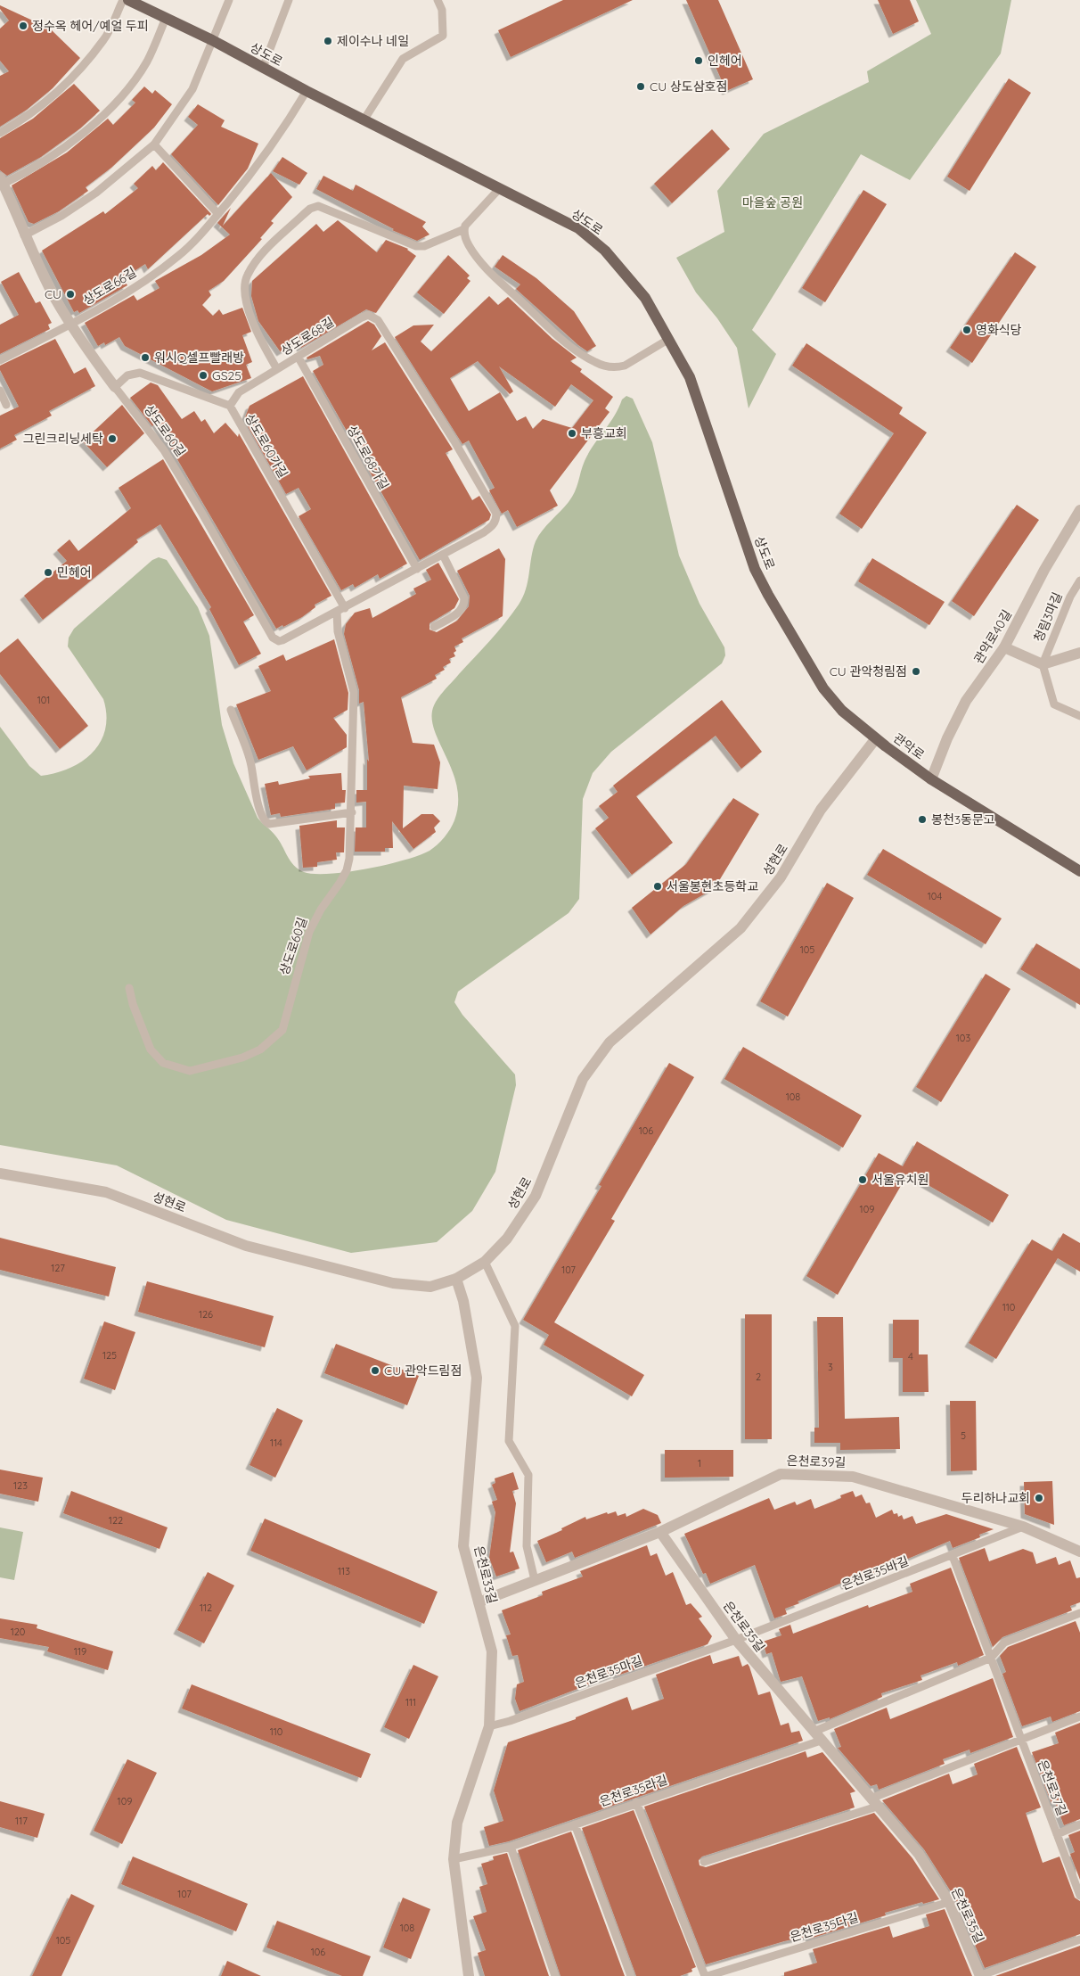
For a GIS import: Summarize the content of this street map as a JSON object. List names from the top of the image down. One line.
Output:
{"streets":{"main road":["상도로","관악로"],"street":["상도로60길","관악로40길","성현로","은천로39길","은천로33길","은천로35길"],"lane":["상도로66길","상도로68길","상도로60가길","상도로68가길","청림3마길","은천로35바길","은천로35마길","은천로37길","은천로35라길","은천로35다길"]},"crossings":[["상도로","상도로66길"],["상도로","상도로68길"],["상도로","관악로"],["상도로66길","상도로60길"],["상도로68길","상도로60길"],["상도로68길","상도로68가길"],["상도로60길","상도로60가길"],["상도로60길","상도로68가길"],["관악로40길","관악로"],["관악로","성현로"],["성현로","은천로33길"],["은천로39길","은천로35바길"],["은천로39길","은천로33길"],["은천로39길","은천로35길"],["은천로35바길","은천로35길"],["은천로35바길","은천로35마길"],["은천로35바길","은천로37길"],["은천로33길","은천로35마길"],["은천로33길","은천로35라길"],["은천로35길","은천로35마길"],["은천로35길","은천로35라길"],["은천로35길","은천로35다길"],["은천로35라길","은천로35다길"]],"parks":["마을숲 공원"],"places":["정수옥 헤어/예얼 두피","제이수나 네일","인헤어","CU 상도삼호점","CU","영화식당","워시Q셀프빨래방","GS25","부흥교회","그린크리닝세탁","민헤어","CU 관악청림점","봉천3동문고","서울봉현초등학교","서울유치원","CU 관악드림점","두리하나교회"],"house_numbers":["101","104","105","103","108","106","109","127","107","110","126","125","4","3","2","5","114","1","123","122","113","112","120","119","111","110","109","117","107","108","105","106"]}
